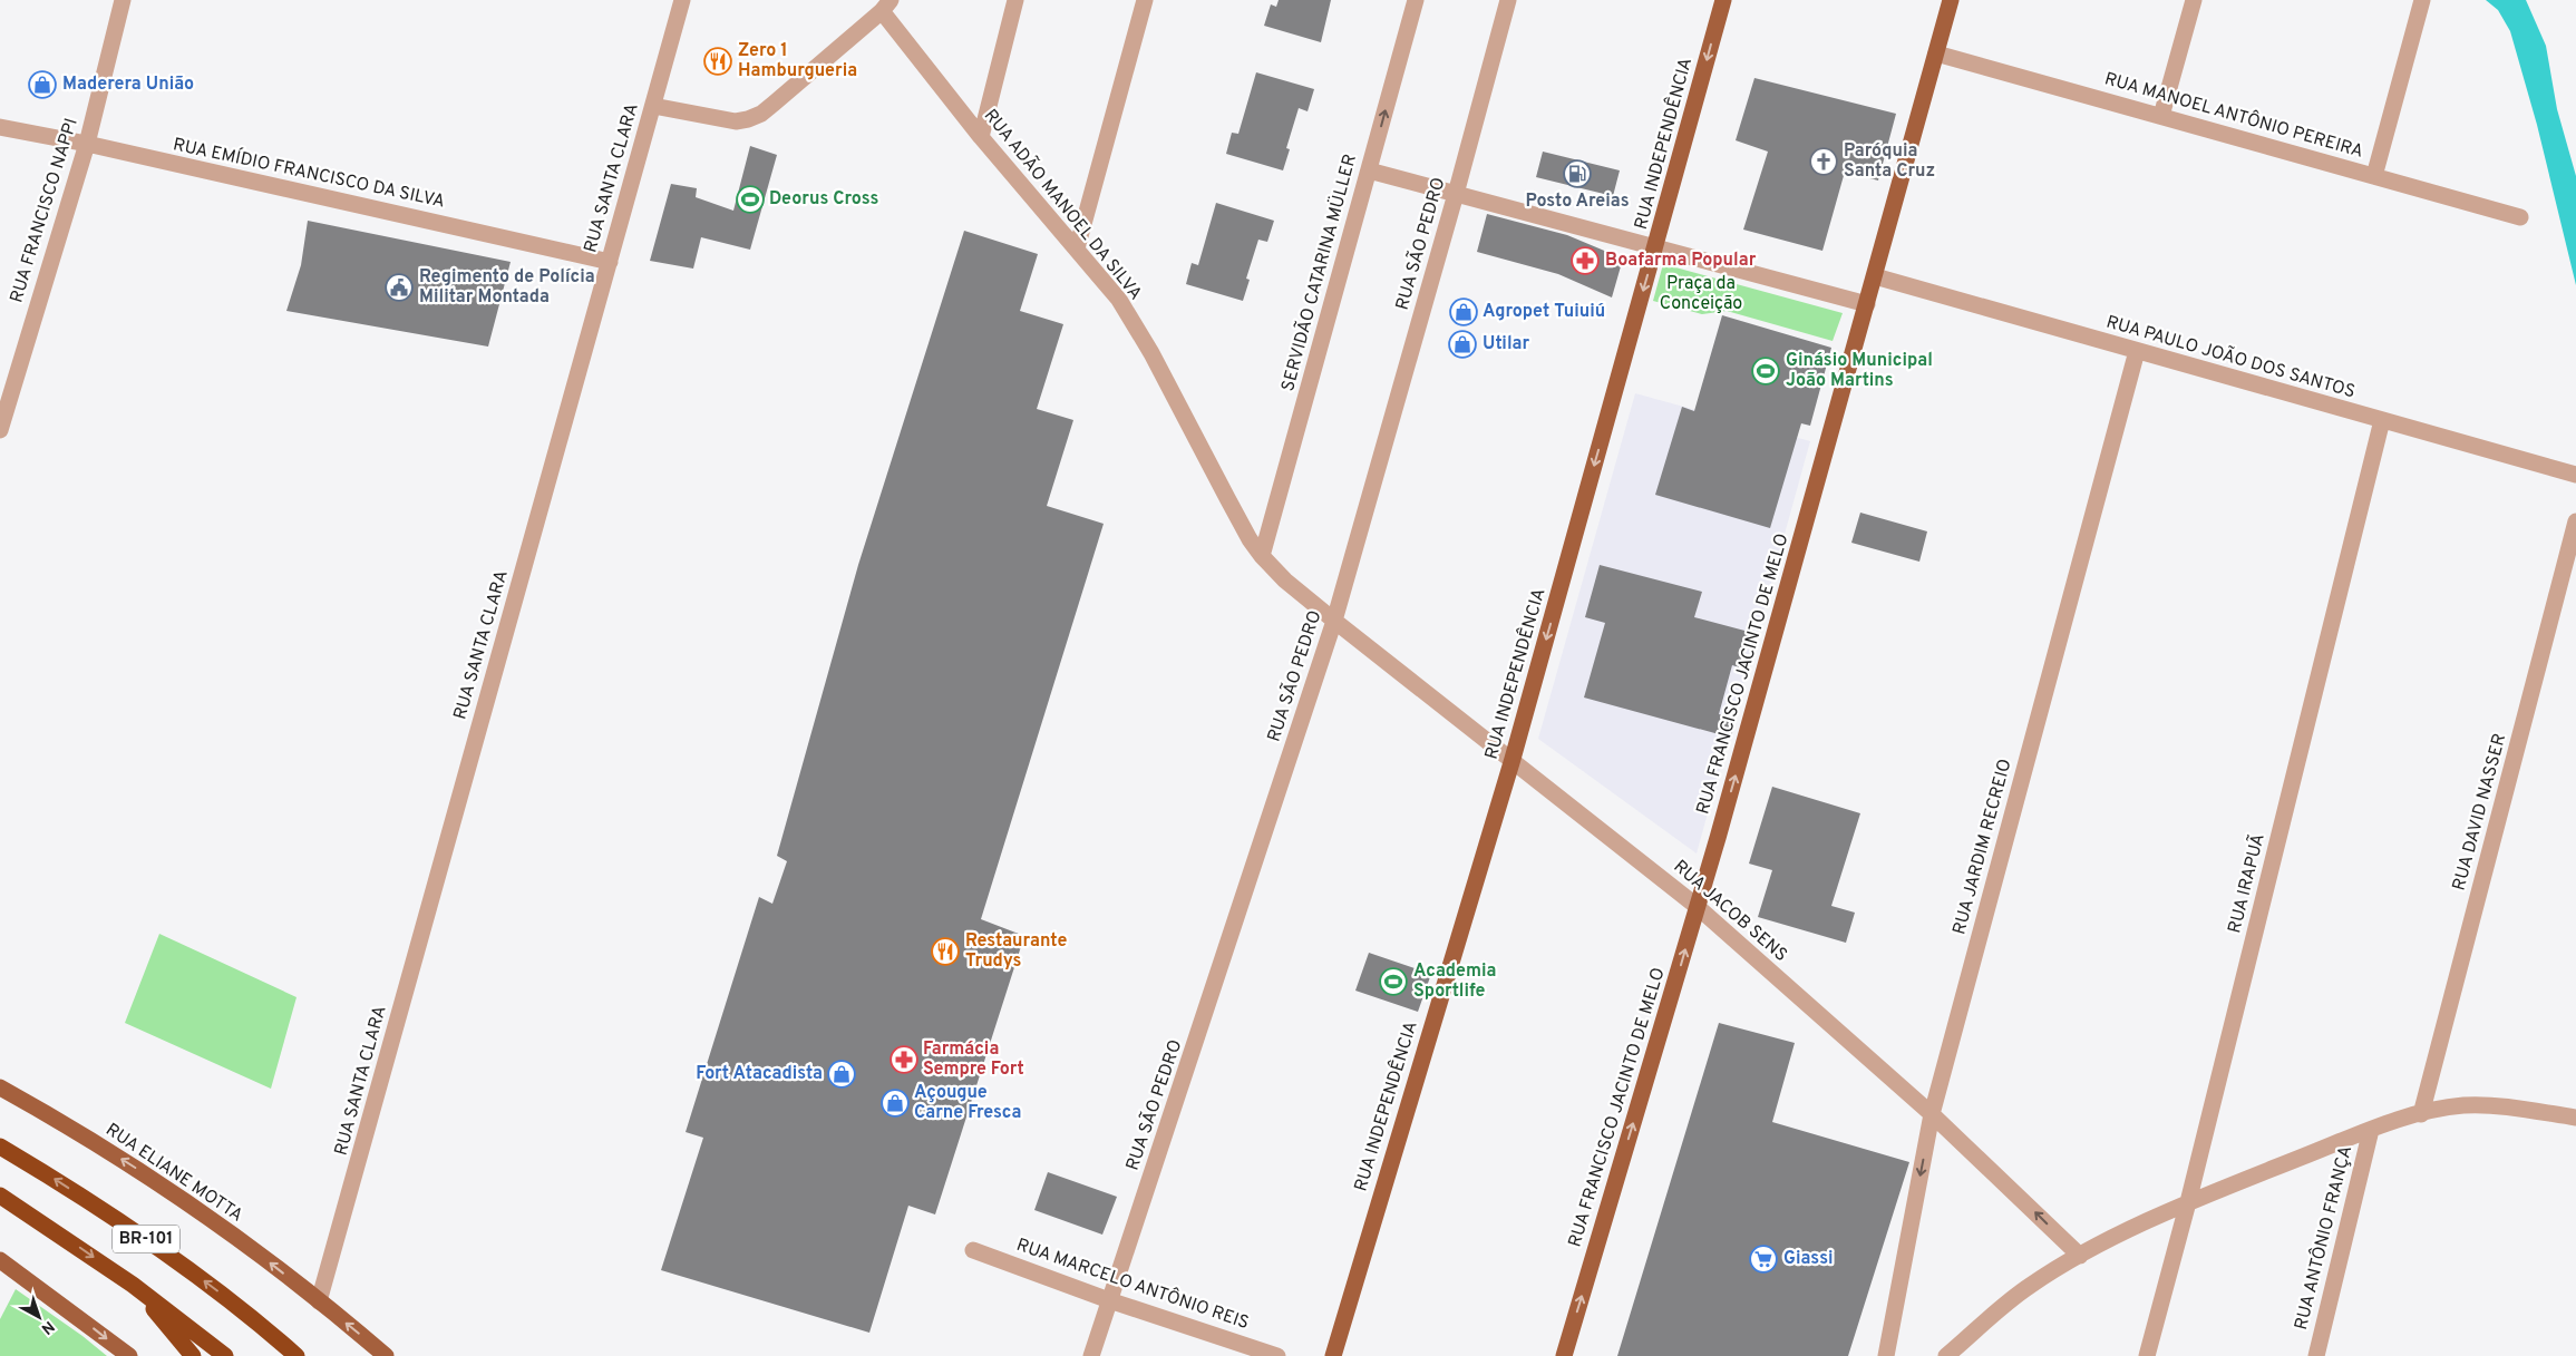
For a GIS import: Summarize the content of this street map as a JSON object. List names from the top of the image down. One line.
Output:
{"streets":{"highway":["BR-101"],"main road":["RUA INDEPENDÊNCIA","RUA FRANCISCO JACINTO DE MELO","RUA ELIANE MOTTA"],"street":["RUA MANOEL ANTÔNIO PEREIRA","RUA EMÍDIO FRANCISCO DA SILVA","RUA SANTA CLARA","RUA ADÃO MANOEL DA SILVA","RUA FRANCISCO NAPPI","RUA SÃO PEDRO","SERVIDÃO CATARINA MÜLLER","RUA PAULO JOÃO DOS SANTOS","RUA DAVID NASSER","RUA JARDIM RECREIO","RUA IRAPUÃ","RUA JACOB SENS","RUA ANTÔNIO FRANÇA","RUA MARCELO ANTÔNIO REIS"]},"crossings":[["RUA MANOEL ANTÔNIO PEREIRA","RUA FRANCISCO JACINTO DE MELO"],["RUA INDEPENDÊNCIA","RUA JACOB SENS"],["RUA EMÍDIO FRANCISCO DA SILVA","RUA SANTA CLARA"],["RUA EMÍDIO FRANCISCO DA SILVA","RUA FRANCISCO NAPPI"],["RUA SANTA CLARA","RUA ELIANE MOTTA"],["RUA ADÃO MANOEL DA SILVA","RUA SÃO PEDRO"],["RUA ADÃO MANOEL DA SILVA","SERVIDÃO CATARINA MÜLLER"],["RUA ADÃO MANOEL DA SILVA","RUA JACOB SENS"],["RUA SÃO PEDRO","RUA JACOB SENS"],["RUA SÃO PEDRO","RUA MARCELO ANTÔNIO REIS"],["RUA PAULO JOÃO DOS SANTOS","RUA FRANCISCO JACINTO DE MELO"],["RUA PAULO JOÃO DOS SANTOS","RUA JARDIM RECREIO"],["RUA PAULO JOÃO DOS SANTOS","RUA IRAPUÃ"],["RUA FRANCISCO JACINTO DE MELO","RUA JACOB SENS"],["RUA JARDIM RECREIO","RUA JACOB SENS"]],"one_way":["RUA INDEPENDÊNCIA","RUA FRANCISCO JACINTO DE MELO","RUA ELIANE MOTTA"],"parks":["Praça da Conceição"],"places":{"restaurant":["Zero 1 Hamburgueria","Restaurante Trudys"],"shop":["Maderera União","Agropet Tuiuiú","Utilar","Fort Atacadista","Açougue Carne Fresca"],"church":["Paróquia Santa Cruz"],"fuel station":["Posto Areias"],"sports":["Deorus Cross","Ginásio Municipal João Martins","Academia Sportlife"],"pharmacy":["Boafarma Popular","Farmácia Sempre Fort"],"public building":["Regimento de Polícia Militar Montada"],"supermarket":["Giassi"]},"north":"bottom right"}
